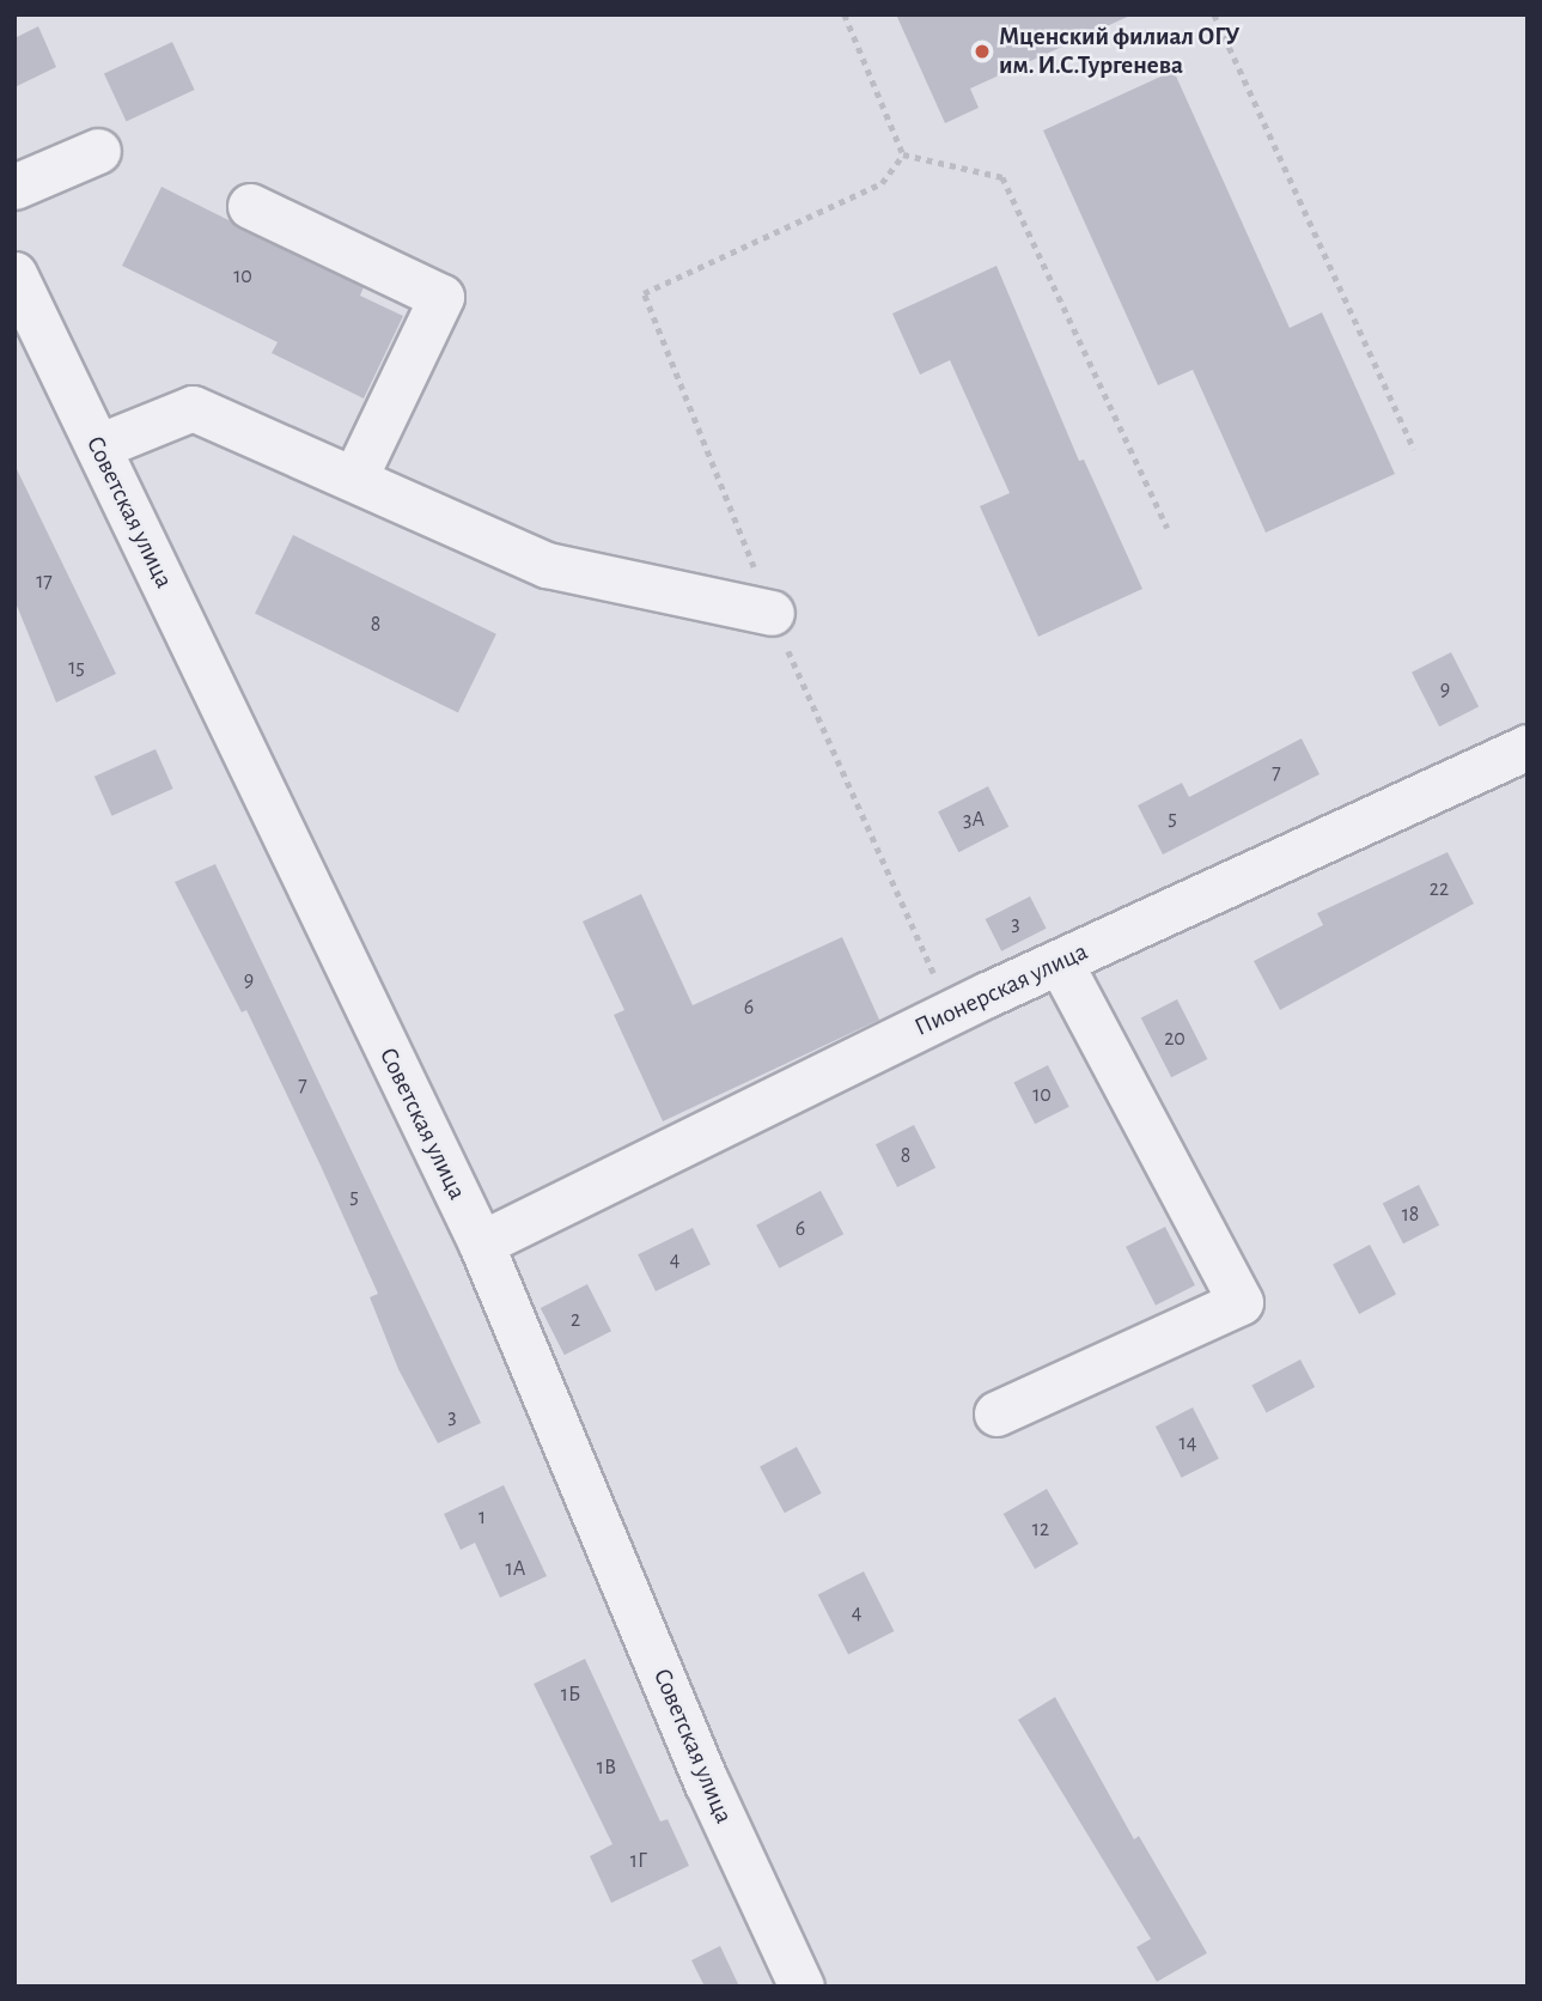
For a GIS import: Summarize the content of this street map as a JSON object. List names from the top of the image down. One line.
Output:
{"streets":{"street":["Советская улица","Пионерская улица"]},"crossings":[["Советская улица","Пионерская улица"]],"places":["Мценский филиал ОГУ им. И.С.Тургенева"],"house_numbers":["10","17","8","15","9","7","5","3А","22","3","9","6","20","7","10","8","5","18","6","4","2","3","14","1","12","1А","4","1Б","1В","1Г"]}
